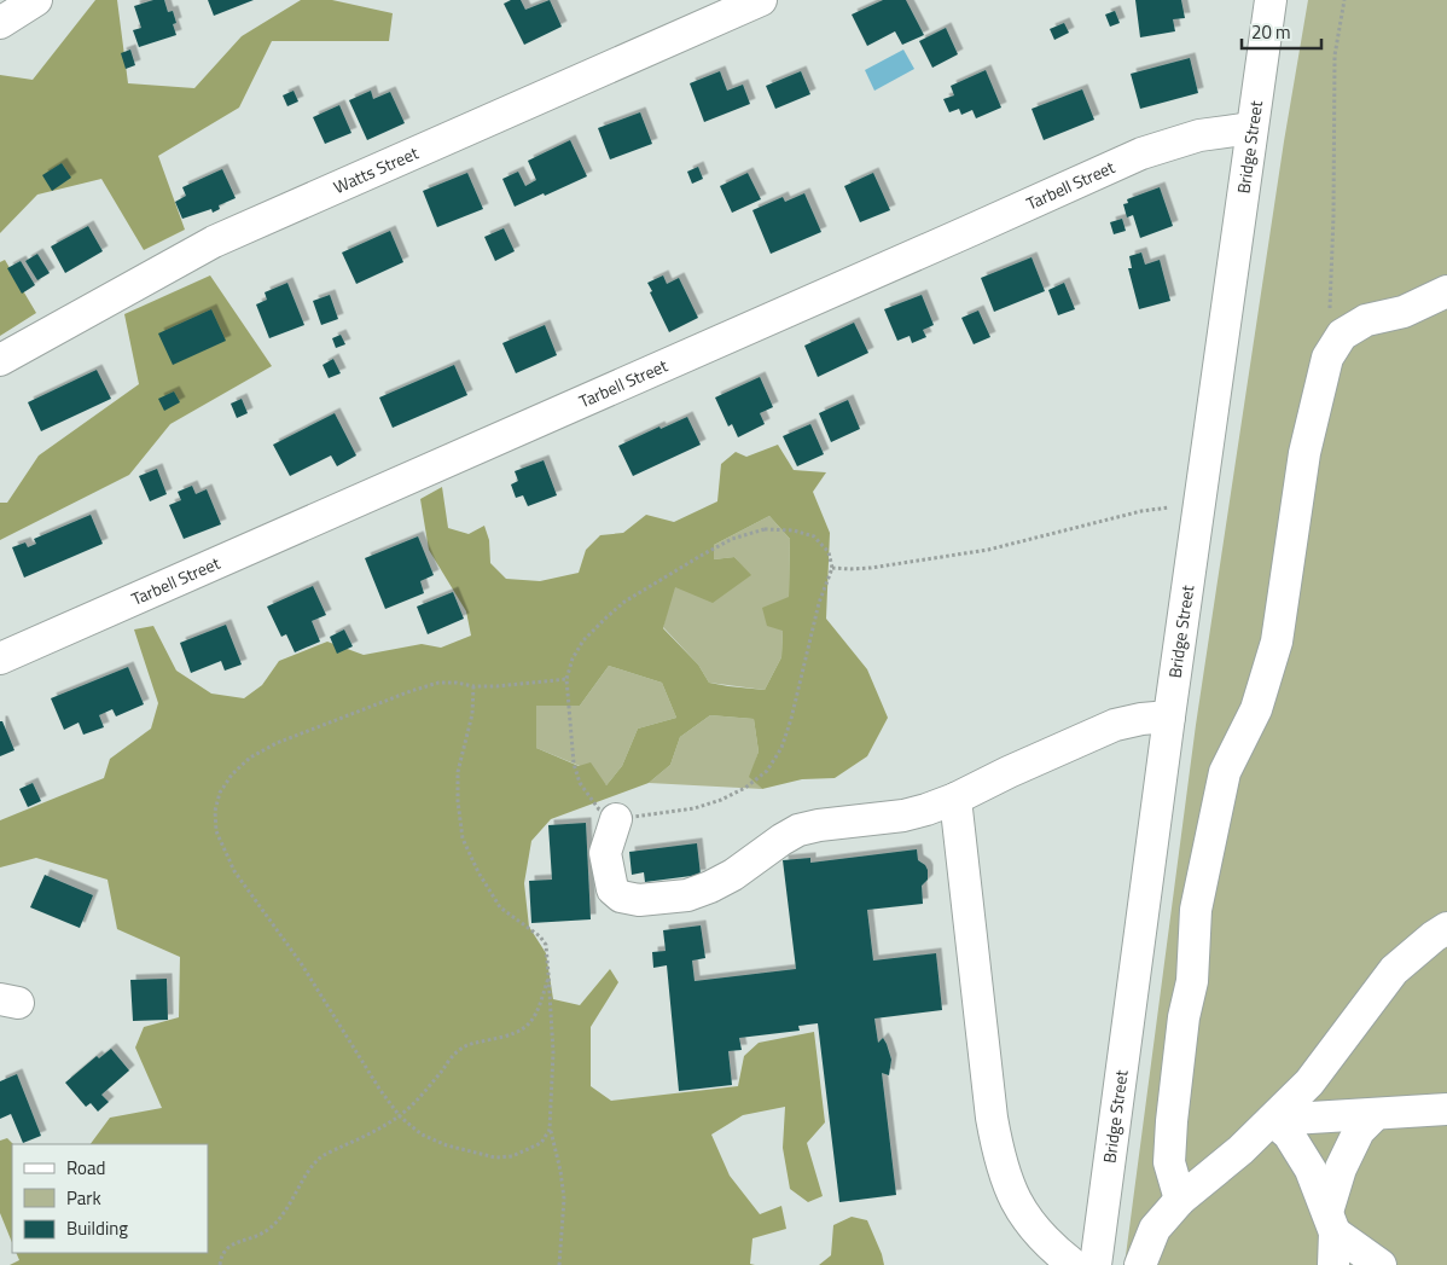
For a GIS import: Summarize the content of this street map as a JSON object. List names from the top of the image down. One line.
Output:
{"streets":{"street":["Bridge Street","Watts Street","Tarbell Street"]},"crossings":[["Bridge Street","Tarbell Street"]],"legend":["Road","Park","Building"],"scale_bar":"20 m"}
